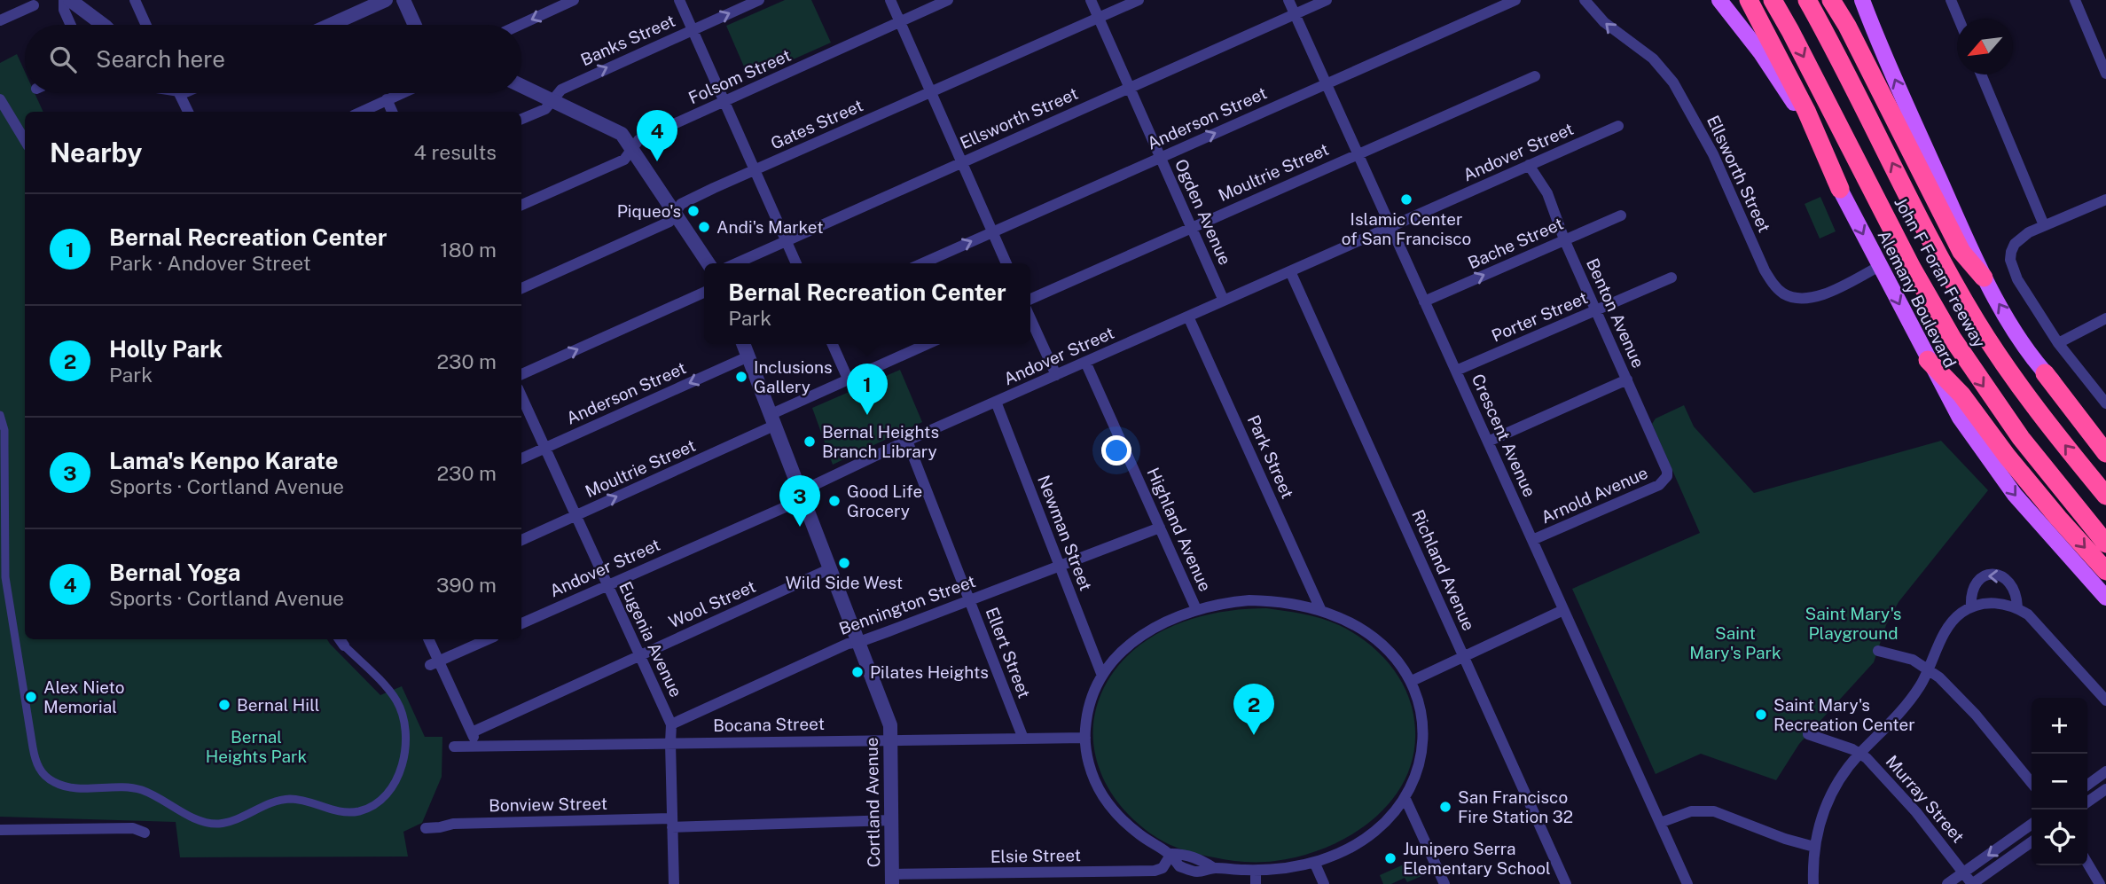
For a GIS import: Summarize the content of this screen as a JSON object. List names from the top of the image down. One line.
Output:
{"streets":{"highway":["John F Foran Freeway"],"main road":["Alemany Boulevard"],"street":["Banks Street","Folsom Street","Ellsworth Street","Anderson Street","Gates Street","Andover Street","Moultrie Street","Ogden Avenue","Bache Street","Benton Avenue","Porter Street","Crescent Avenue","Park Street","Arnold Avenue","Highland Avenue","Newman Street","Richland Avenue","Wool Street","Bennington Street","Eugenia Avenue","Ellert Street","Bocana Street","Murray Street","Cortland Avenue","Bonview Street","Elsie Street"]},"crossings":[["Ellsworth Street","Ogden Avenue"],["Ellsworth Street","Alemany Boulevard"],["Ellsworth Street","Crescent Avenue"],["Anderson Street","Ogden Avenue"],["Anderson Street","Crescent Avenue"],["Anderson Street","Eugenia Avenue"],["Anderson Street","Cortland Avenue"],["Gates Street","Ogden Avenue"],["Andover Street","Ogden Avenue"],["Andover Street","Benton Avenue"],["Andover Street","Crescent Avenue"],["Andover Street","Park Street"],["Andover Street","Highland Avenue"],["Andover Street","Newman Street"],["Andover Street","Richland Avenue"],["Andover Street","Eugenia Avenue"],["Andover Street","Ellert Street"],["Andover Street","Cortland Avenue"],["Moultrie Street","Ogden Avenue"],["Moultrie Street","Crescent Avenue"],["Moultrie Street","Eugenia Avenue"],["Moultrie Street","Cortland Avenue"],["Bache Street","Benton Avenue"],["Bache Street","Crescent Avenue"],["Benton Avenue","Porter Street"],["Benton Avenue","Arnold Avenue"],["Porter Street","Crescent Avenue"],["Crescent Avenue","Arnold Avenue"],["Highland Avenue","Bennington Street"],["Newman Street","Bennington Street"],["Wool Street","Eugenia Avenue"],["Wool Street","Cortland Avenue"],["Bennington Street","Eugenia Avenue"],["Bennington Street","Ellert Street"],["Bennington Street","Cortland Avenue"],["Eugenia Avenue","Bocana Street"],["Eugenia Avenue","Bonview Street"],["Ellert Street","Bocana Street"],["Bocana Street","Cortland Avenue"],["Cortland Avenue","Bonview Street"],["Cortland Avenue","Elsie Street"]],"one_way":["Banks Street","Ellsworth Street","Bache Street"],"parks":["Saint Mary's Playground","Saint Mary's Park","Bernal Heights Park"],"places":["Islamic Center of San Francisco","Piqueo's","Andi's Market","Inclusions Gallery","Bernal Heights Branch Library","Good Life Grocery","Wild Side West","Pilates Heights","Alex Nieto Memorial","Bernal Hill","Saint Mary's Recreation Center","San Francisco Fire Station 32","Junipero Serra Elementary School"],"north":"bottom left","page":{"search":"Search here","pins":["4","1","3","2"],"heading":["Nearby","4 results"],"list":[{"mark":"1","name":"Bernal Recreation Center","note":"Park · Andover Street","value":"180 m"},{"mark":"2","name":"Holly Park","note":"Park","value":"230 m"},{"mark":"3","name":"Lama's Kenpo Karate","note":"Sports · Cortland Avenue","value":"230 m"},{"mark":"4","name":"Bernal Yoga","note":"Sports · Cortland Avenue","value":"390 m"}],"popup":["Bernal Recreation Center","Park"],"map_buttons":["+","−"]}}
